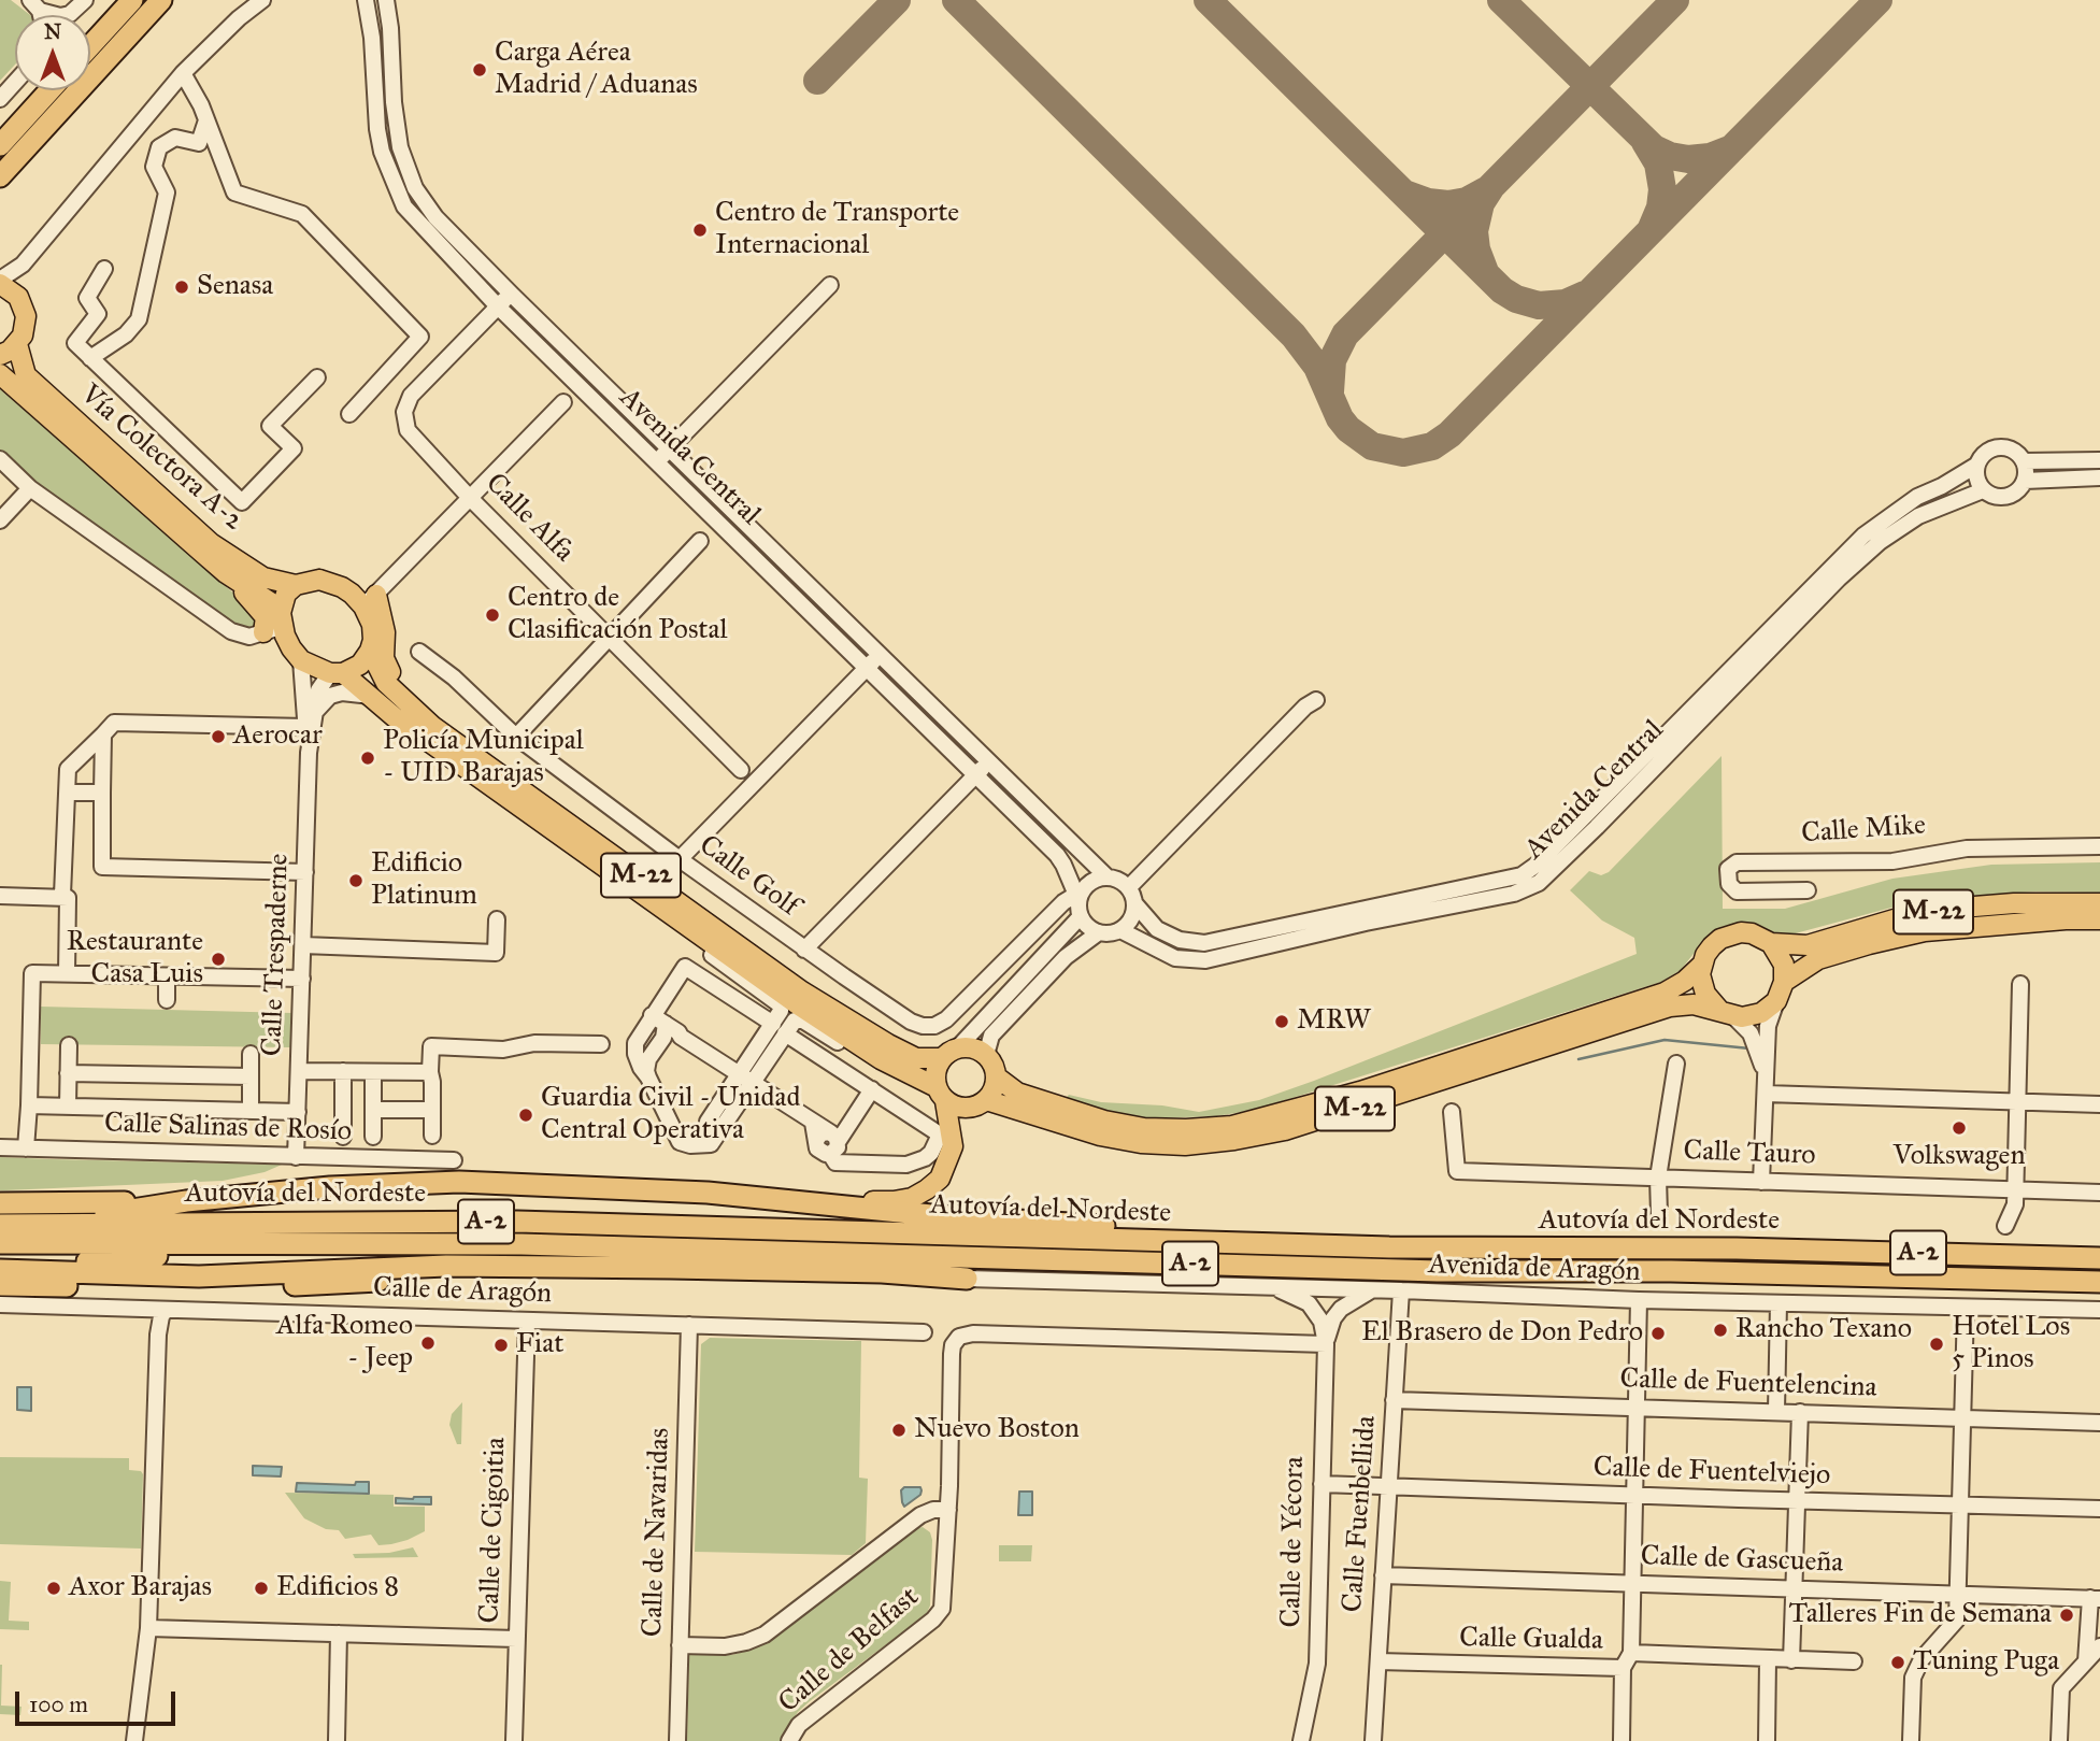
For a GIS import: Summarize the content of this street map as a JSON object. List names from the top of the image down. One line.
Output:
{"streets":{"highway":["Autovía del Nordeste","A-2"],"main road":["Vía Colectora A-2","M-22"],"street":["Avenida Central","Calle Alfa","Calle Mike","Calle Golf","Calle Trespaderne","Calle Salinas de Rosío","Calle Tauro","Avenida de Aragón","Calle de Aragón","Calle de Fuentelencina","Calle de Fuentelviejo","Calle Fuenbellida","Calle de Cigoitia","Calle de Navaridas","Calle de Yécora","Calle de Gascueña","Calle Gualda","Calle de Belfast"]},"crossings":[["Avenida Central","Calle Alfa"],["Avenida Central","Calle Golf"],["Vía Colectora A-2","M-22"],["Vía Colectora A-2","Calle Trespaderne"],["M-22","Calle Trespaderne"],["Calle Trespaderne","Calle Salinas de Rosío"],["Avenida de Aragón","Calle Fuenbellida"],["Avenida de Aragón","Calle de Yécora"],["Calle de Aragón","Calle de Cigoitia"],["Calle de Aragón","Calle de Navaridas"],["Calle de Fuentelencina","Calle Fuenbellida"],["Calle de Fuentelviejo","Calle Fuenbellida"],["Calle de Fuentelviejo","Calle de Yécora"],["Calle Fuenbellida","Calle de Gascueña"],["Calle Fuenbellida","Calle Gualda"],["Calle de Yécora","Calle de Belfast"]],"places":["Carga Aérea Madrid / Aduanas","Centro de Transporte Internacional","Senasa","Centro de Clasificación Postal","Aerocar","Policía Municipal - UID Barajas","Edificio Platinum","Restaurante Casa Luis","MRW","Guardia Civil - Unidad Central Operativa","Volkswagen","Rancho Texano","El Brasero de Don Pedro","Alfa Romeo - Jeep","Hotel Los 5 Pinos","Fiat","Nuevo Boston","Axor Barajas","Edificios 8","Talleres Fin de Semana","Tuning Puga"],"scale_bar":"100 m","north":"top"}
